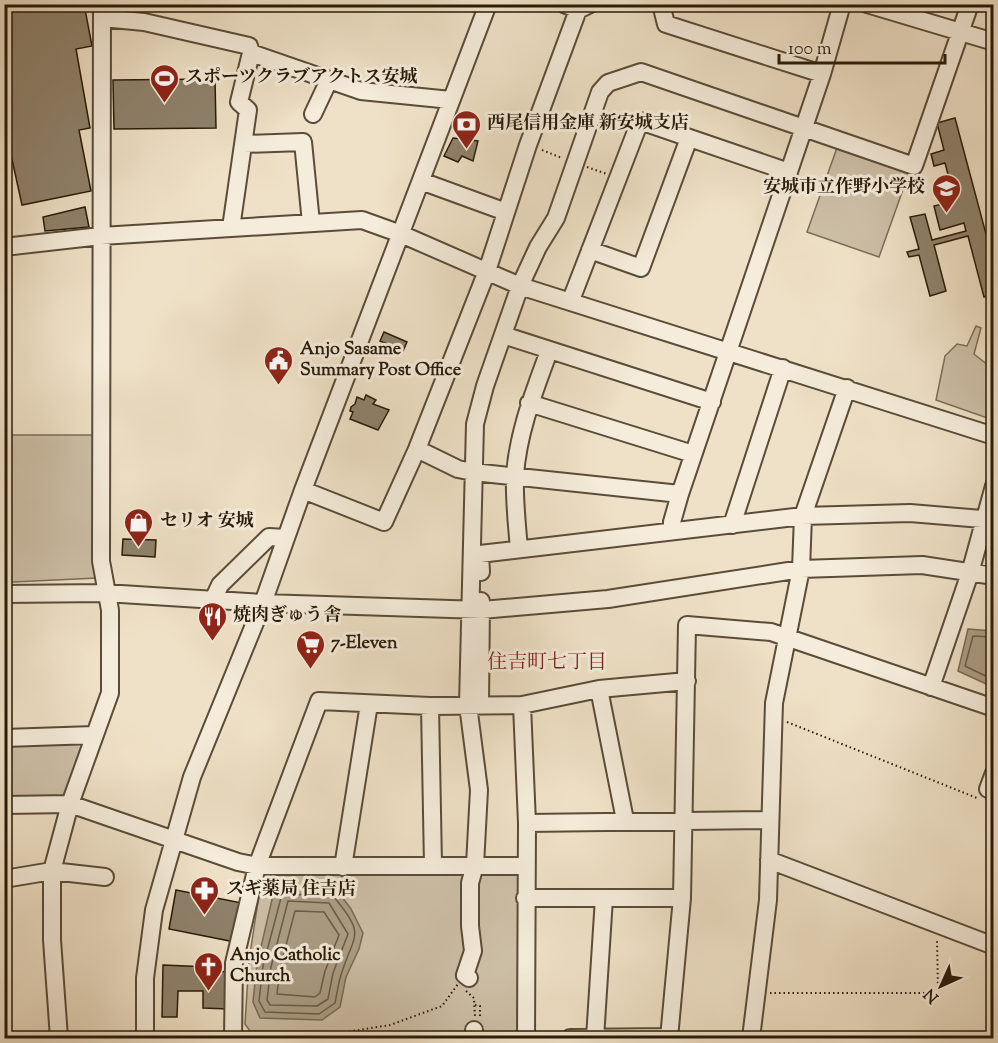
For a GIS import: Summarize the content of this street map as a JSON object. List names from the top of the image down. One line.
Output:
{"districts":["住吉町七丁目"],"places":{"sports":["スポーツクラブアクトス安城"],"bank":["西尾信用金庫 新安城支店"],"school or university":["安城市立作野小学校"],"public building":["Anjo Sasame Summary Post Office"],"shop":["セリオ 安城"],"restaurant":["焼肉ぎゅう舎"],"supermarket":["7-Eleven"],"pharmacy":["スギ薬局 住吉店"],"church":["Anjo Catholic Church"]},"scale_bar":"100 m","north":"bottom left"}
